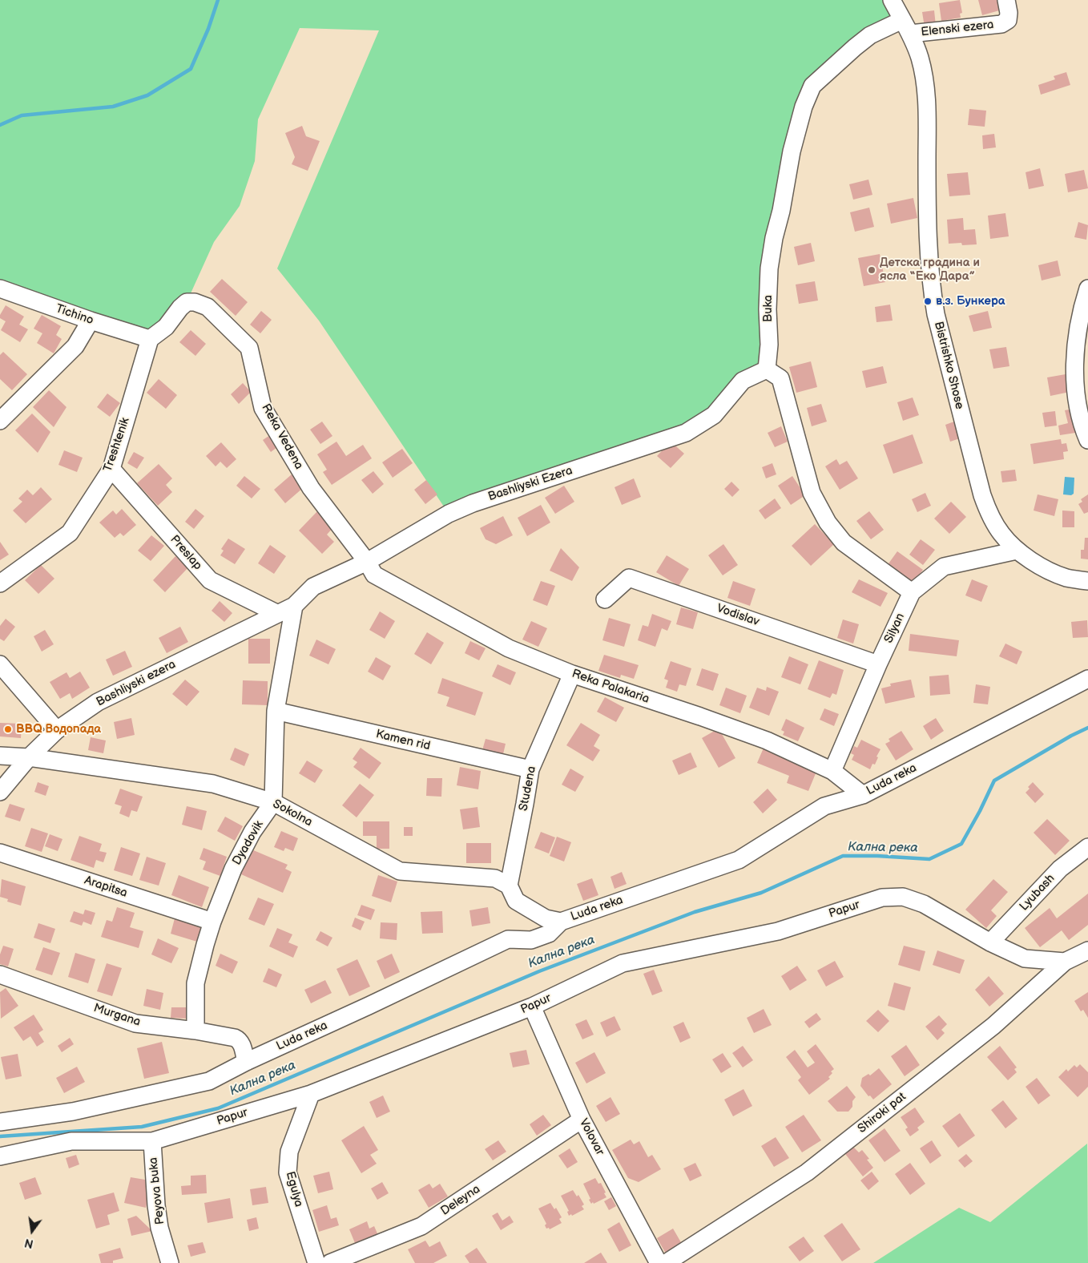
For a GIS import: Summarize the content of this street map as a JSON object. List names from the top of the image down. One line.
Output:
{"streets":{"street":["Elenski ezera","Buka","Tichino","Bistrishko Shose","Reka Vedena","Treshtenik","Bashliyski Ezera","Preslap","Vodislav","Silyan","Bashliyski ezera","Reka Palakaria","Kamen rid","Luda reka","Studena","Sokolna","Dyadovik","Arapitsa","Lyubash","Papur","Murgana","Shiroki pat","Volovar","Egulya","Peyova buka","Deleyna"]},"crossings":[["Elenski ezera","Buka"],["Elenski ezera","Bistrishko Shose"],["Buka","Bistrishko Shose"],["Buka","Bashliyski Ezera"],["Tichino","Reka Vedena"],["Tichino","Treshtenik"],["Bistrishko Shose","Silyan"],["Reka Vedena","Treshtenik"],["Reka Vedena","Bashliyski Ezera"],["Reka Vedena","Reka Palakaria"],["Treshtenik","Preslap"],["Bashliyski Ezera","Bashliyski ezera"],["Bashliyski Ezera","Reka Palakaria"],["Preslap","Bashliyski ezera"],["Vodislav","Silyan"],["Silyan","Reka Palakaria"],["Bashliyski ezera","Sokolna"],["Reka Palakaria","Luda reka"],["Reka Palakaria","Studena"],["Kamen rid","Studena"],["Luda reka","Murgana"],["Studena","Sokolna"],["Sokolna","Dyadovik"],["Dyadovik","Arapitsa"],["Dyadovik","Murgana"],["Lyubash","Papur"],["Papur","Shiroki pat"],["Papur","Volovar"],["Papur","Egulya"],["Papur","Peyova buka"],["Volovar","Deleyna"]],"water":["Кална река"],"places":["Детска градина и ясла “Еко Дара”","в.з. Бункера","BBQ Водопада"],"north":"bottom"}
